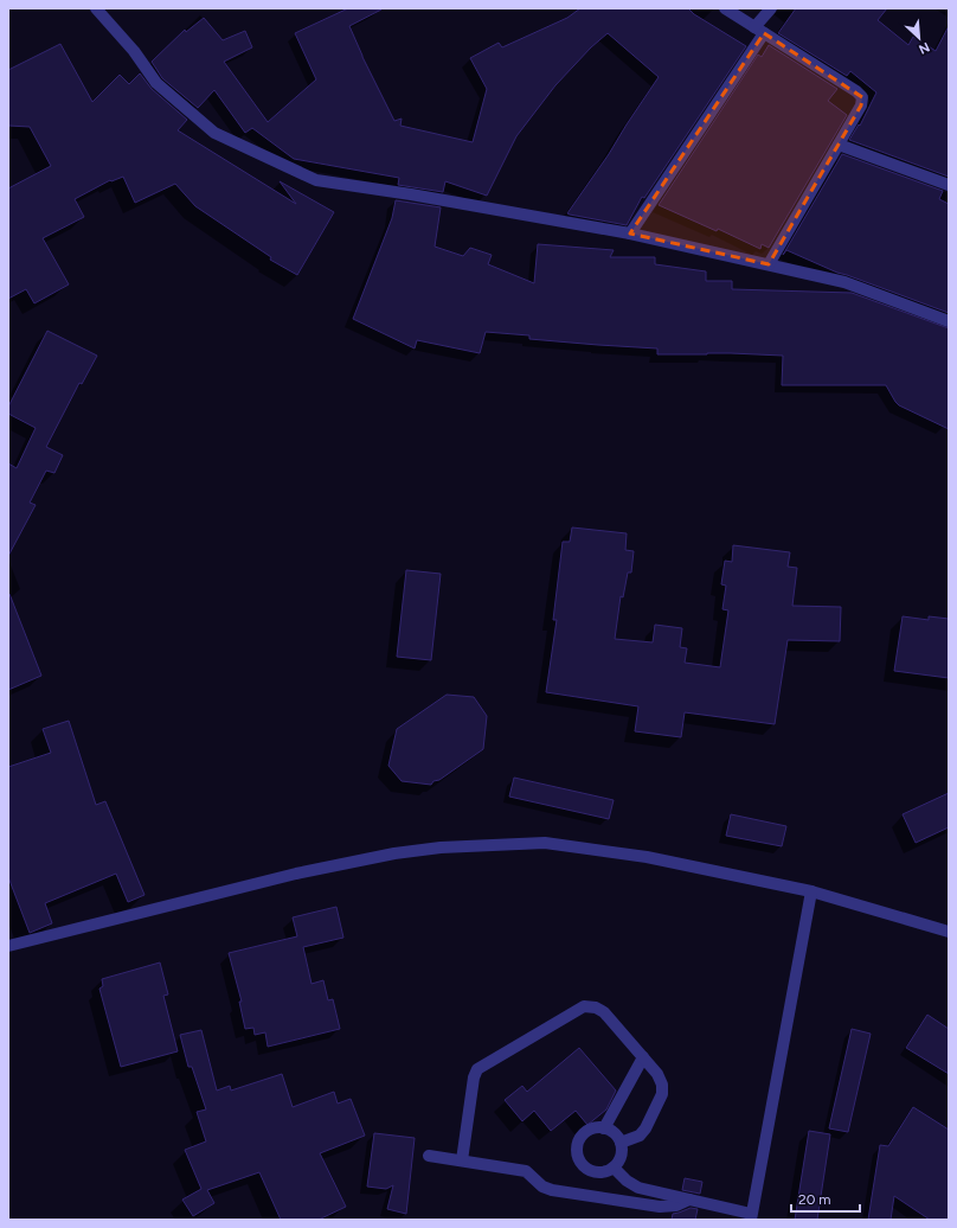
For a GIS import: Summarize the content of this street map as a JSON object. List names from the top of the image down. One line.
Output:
{"scale_bar":"20 m","north":"bottom right"}
